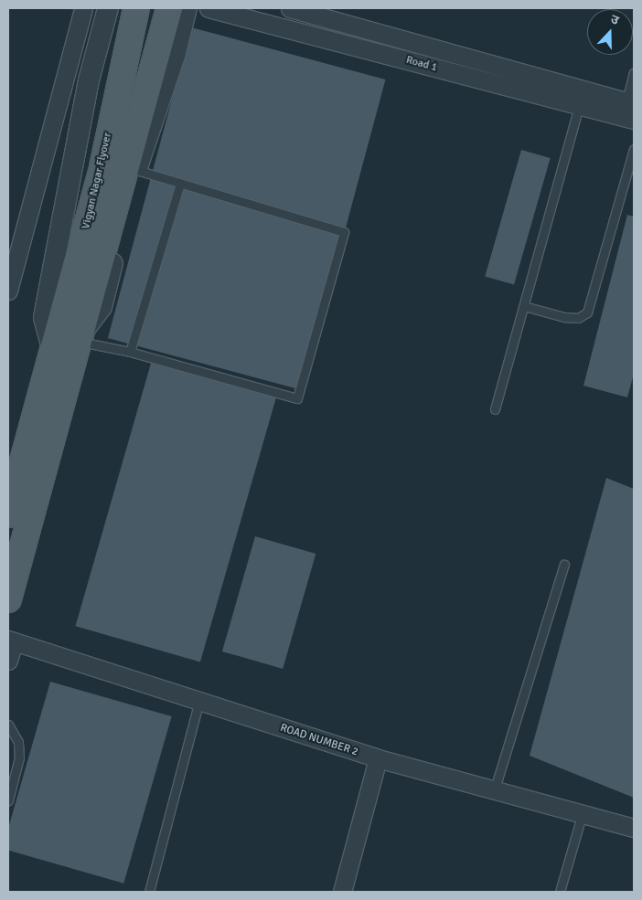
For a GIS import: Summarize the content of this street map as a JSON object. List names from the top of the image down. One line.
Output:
{"streets":{"main road":["Vigyan Nagar Flyover"],"street":["Road 1","ROAD NUMBER 2"]},"north":"top"}
